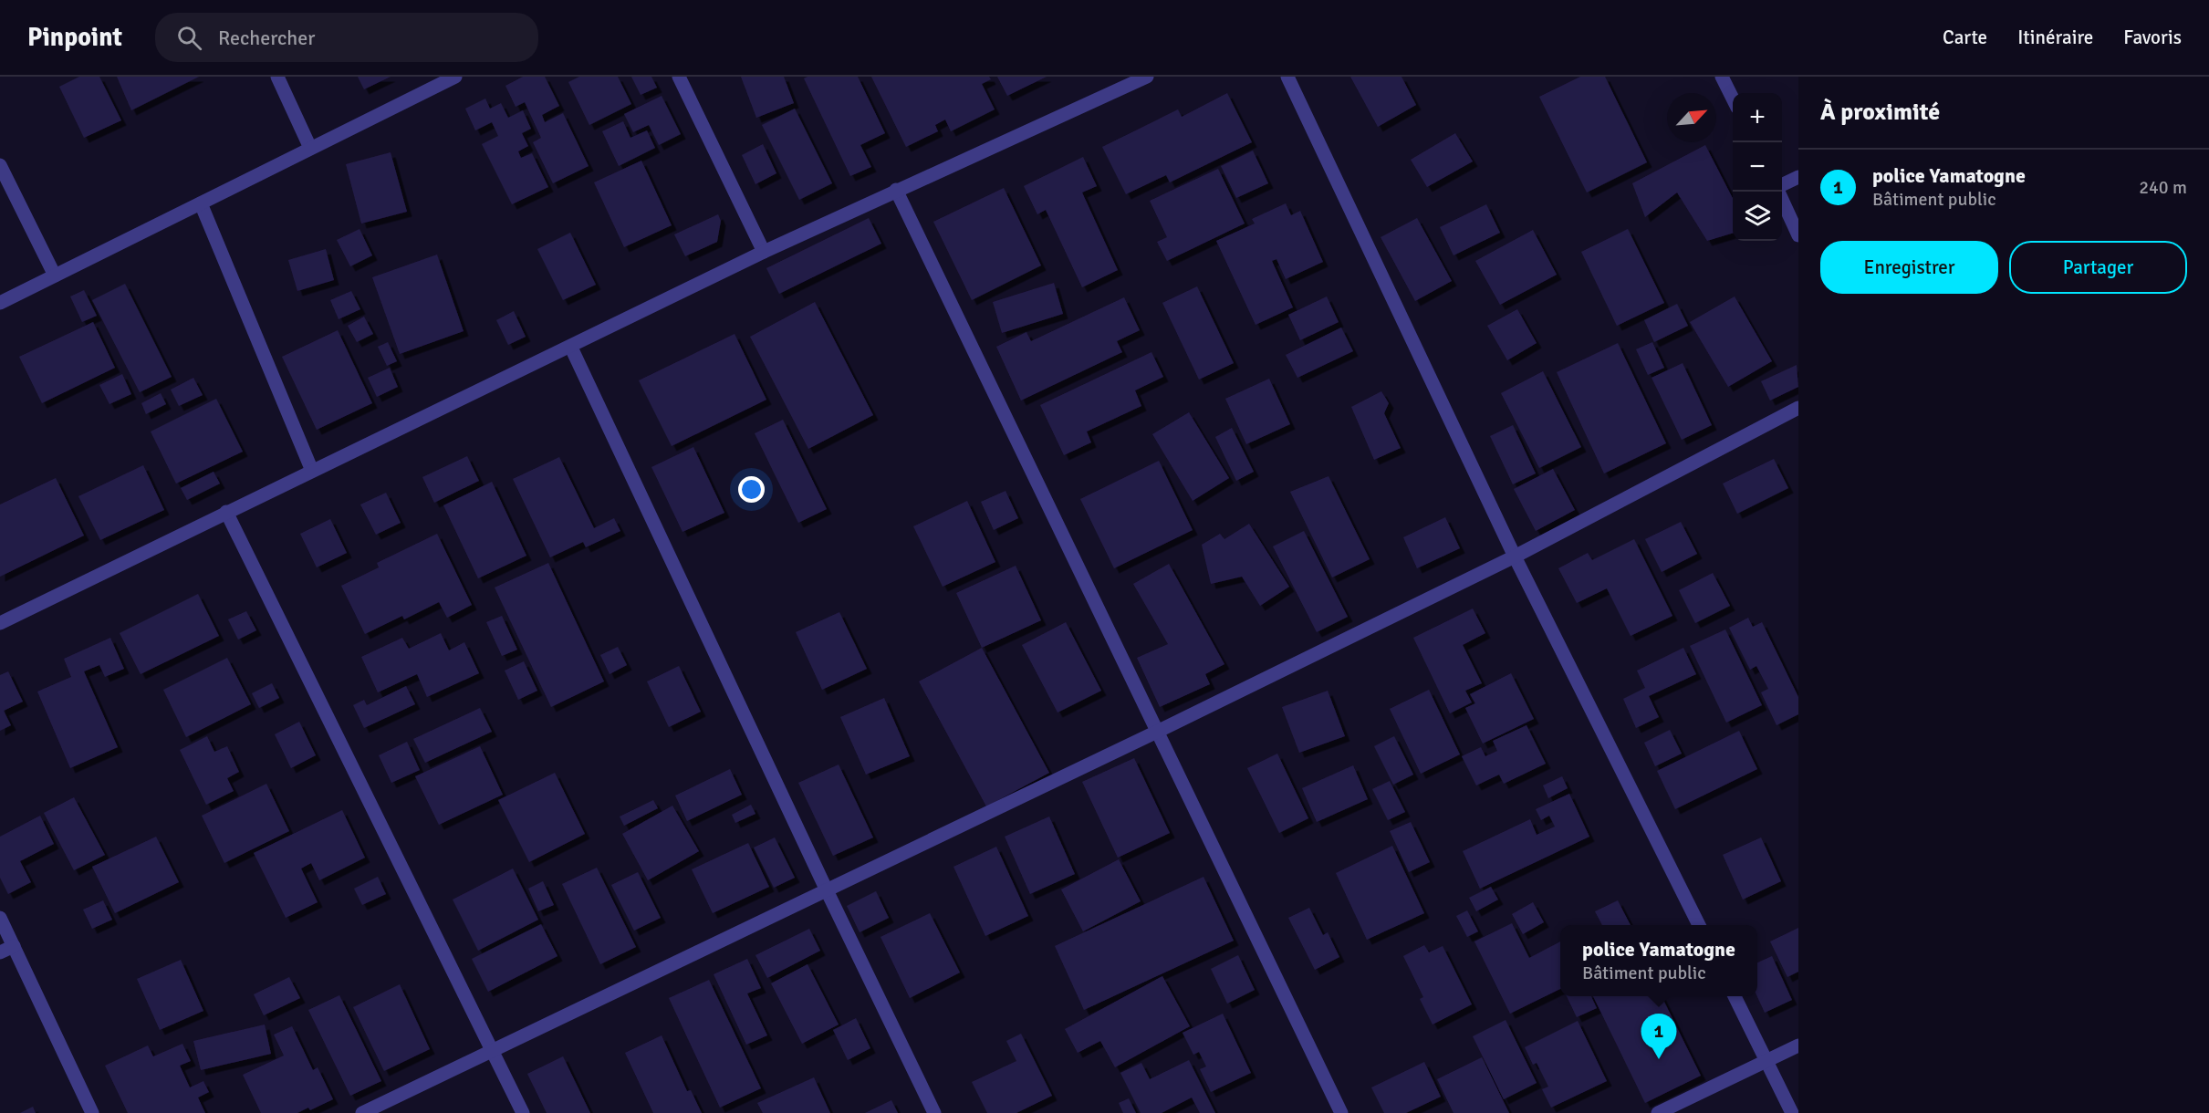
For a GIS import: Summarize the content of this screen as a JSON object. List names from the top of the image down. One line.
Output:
{"north":"top right","page":{"header":"Pinpoint","search":"Rechercher","nav":["Carte","Itinéraire","Favoris"],"heading":"À proximité","map_buttons":["+","−"],"list":[{"mark":"1","name":"police Yamatogne","note":"Bâtiment public","value":"240 m"}],"buttons":["Enregistrer","Partager"],"popup":["police Yamatogne","Bâtiment public"],"pins":"1"}}
